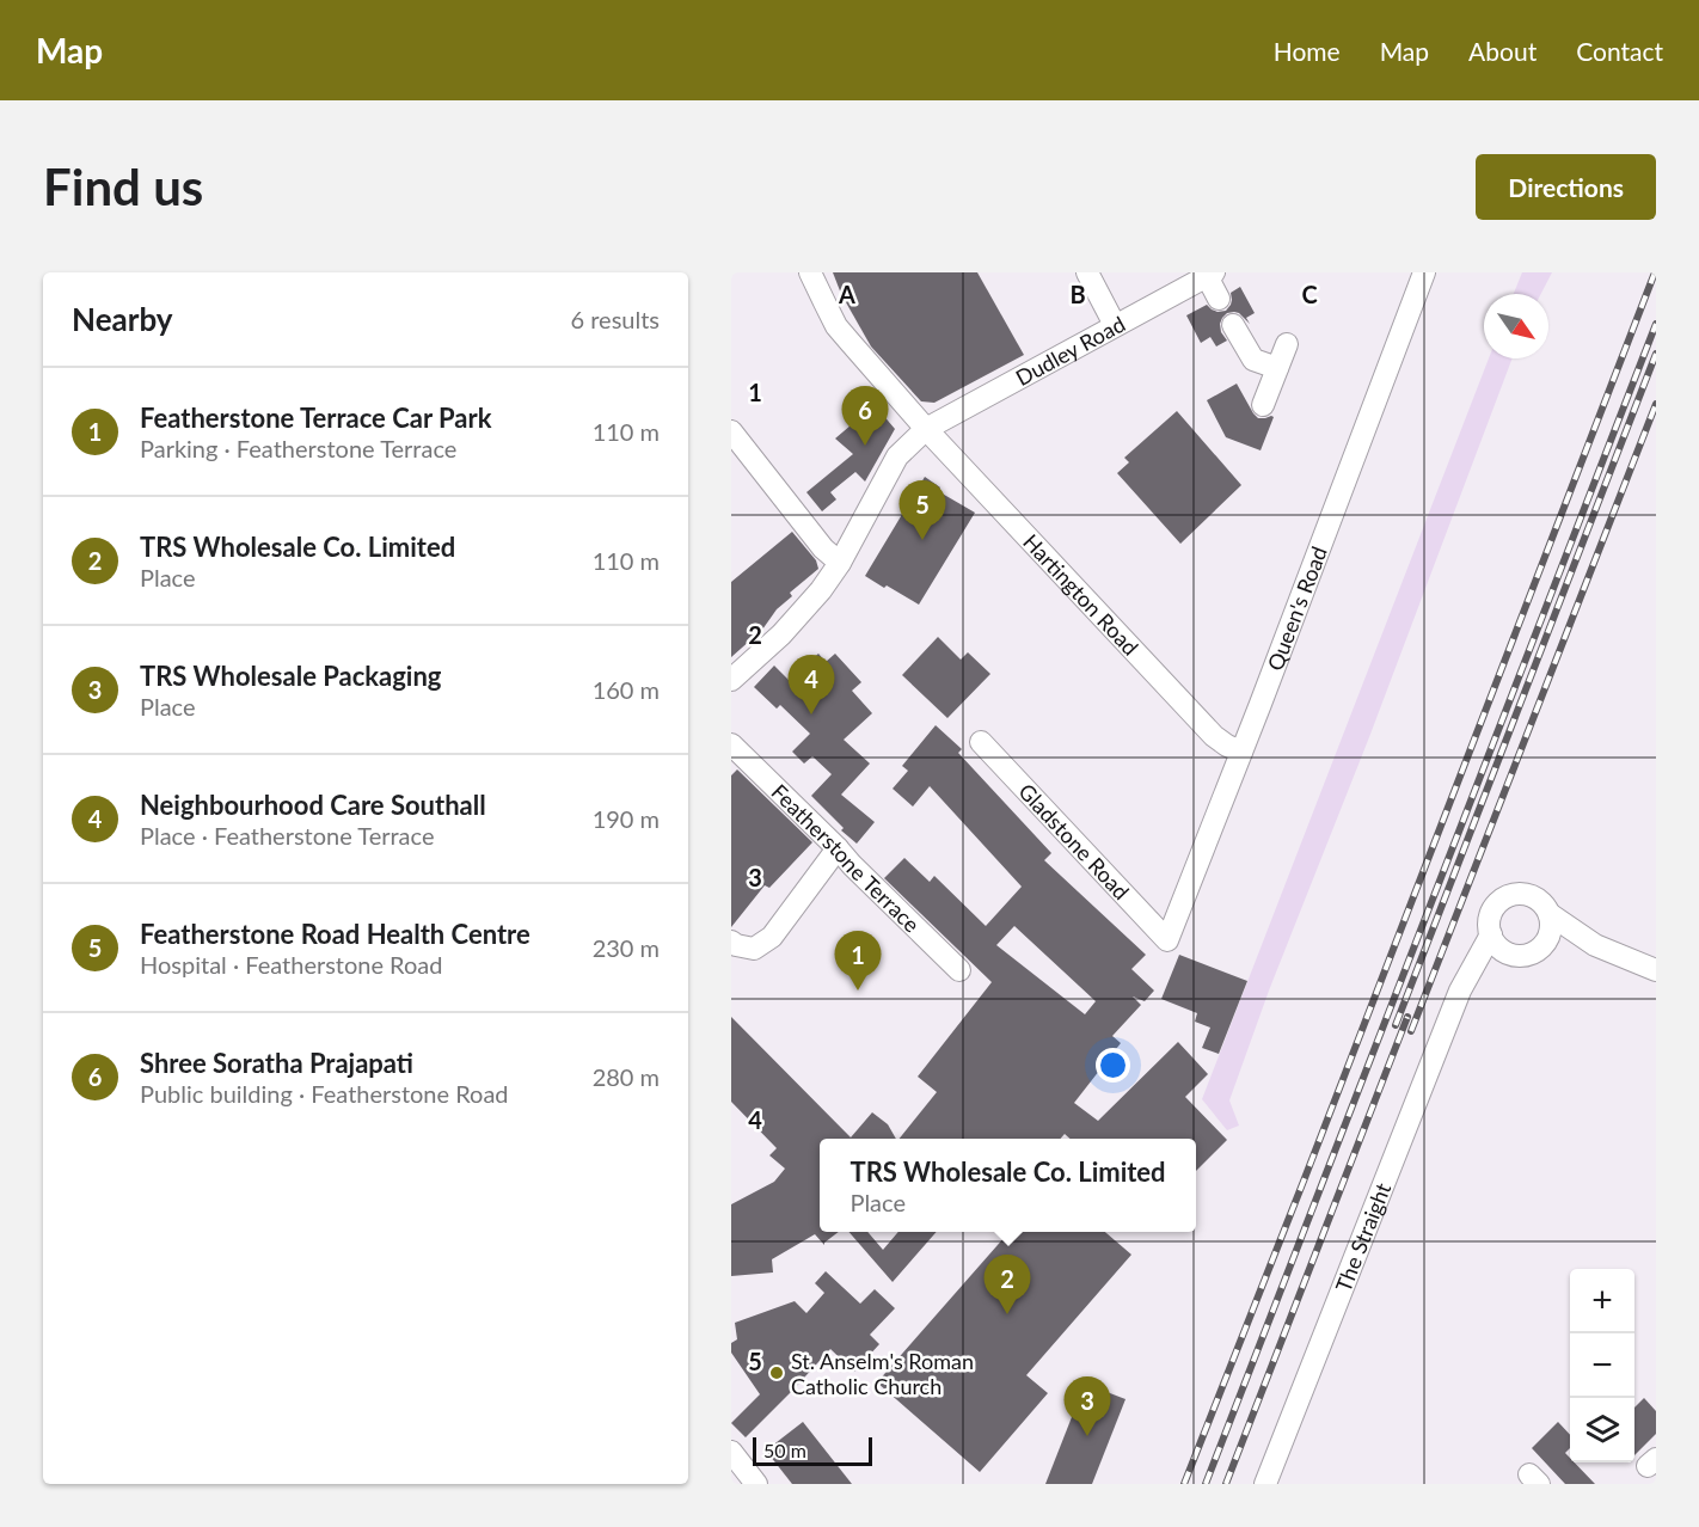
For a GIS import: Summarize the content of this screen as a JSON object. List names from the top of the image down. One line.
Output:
{"streets":{"street":["Dudley Road","Hartington Road","Queen's Road","Gladstone Road","Featherstone Terrace","The Straight"]},"crossings":[["Dudley Road","Hartington Road"],["Hartington Road","Queen's Road"],["Queen's Road","Gladstone Road"]],"places":["St. Anselm's Roman Catholic Church"],"scale_bar":"50 m","north":"bottom right","page":{"header":"Map","nav":["Home","Map","About","Contact"],"buttons":"Directions","title":"Find us","heading":["Nearby","6 results"],"list":[{"mark":"1","name":"Featherstone Terrace Car Park","note":"Parking · Featherstone Terrace","value":"110 m"},{"mark":"2","name":"TRS Wholesale Co. Limited","note":"Place","value":"110 m"},{"mark":"3","name":"TRS Wholesale Packaging","note":"Place","value":"160 m"},{"mark":"4","name":"Neighbourhood Care Southall","note":"Place · Featherstone Terrace","value":"190 m"},{"mark":"5","name":"Featherstone Road Health Centre","note":"Hospital · Featherstone Road","value":"230 m"},{"mark":"6","name":"Shree Soratha Prajapati","note":"Public building · Featherstone Road","value":"280 m"}],"pins":["6","5","4","1","2","3"],"popup":["TRS Wholesale Co. Limited","Place"],"map_buttons":["+","−"],"scale":"50 m"},"grid":{"columns":["A","B","C"],"rows":["1","2","3","4","5"]}}
